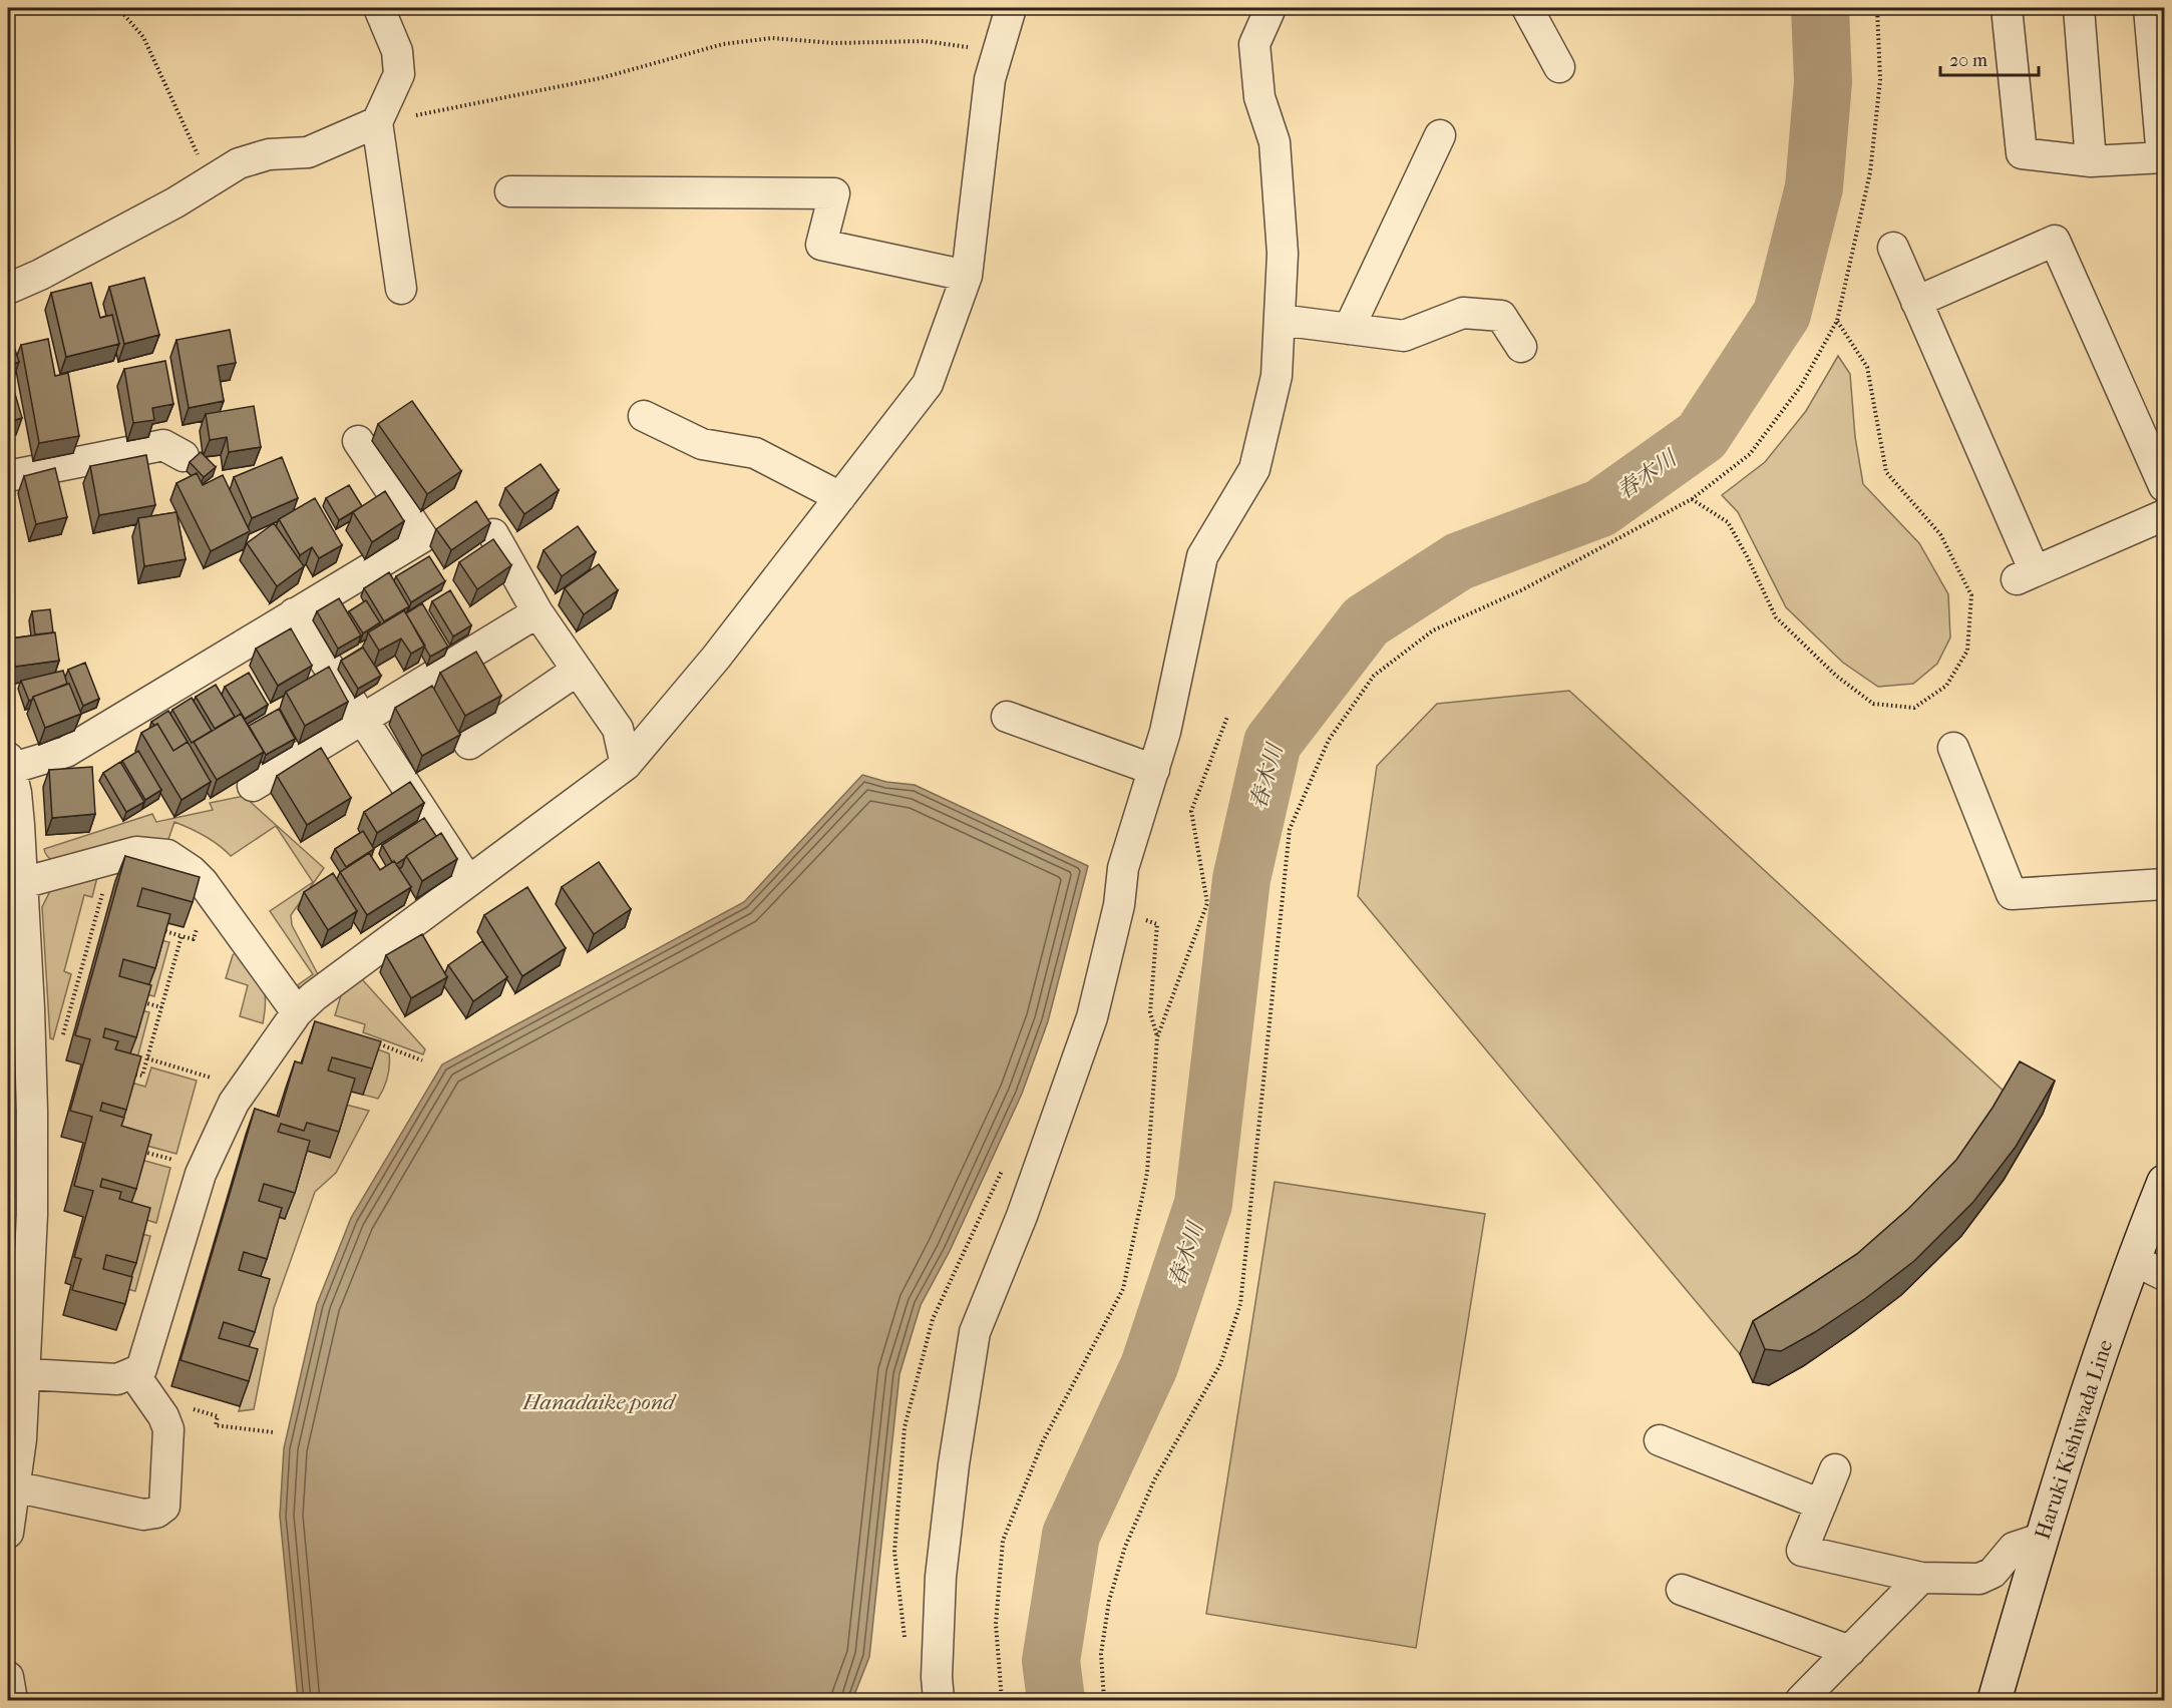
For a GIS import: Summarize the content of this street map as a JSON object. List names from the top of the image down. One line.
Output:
{"streets":{"main road":["Haruki Kishiwada Line"]},"water":["春木川","Hanadaike pond"],"scale_bar":"20 m"}
